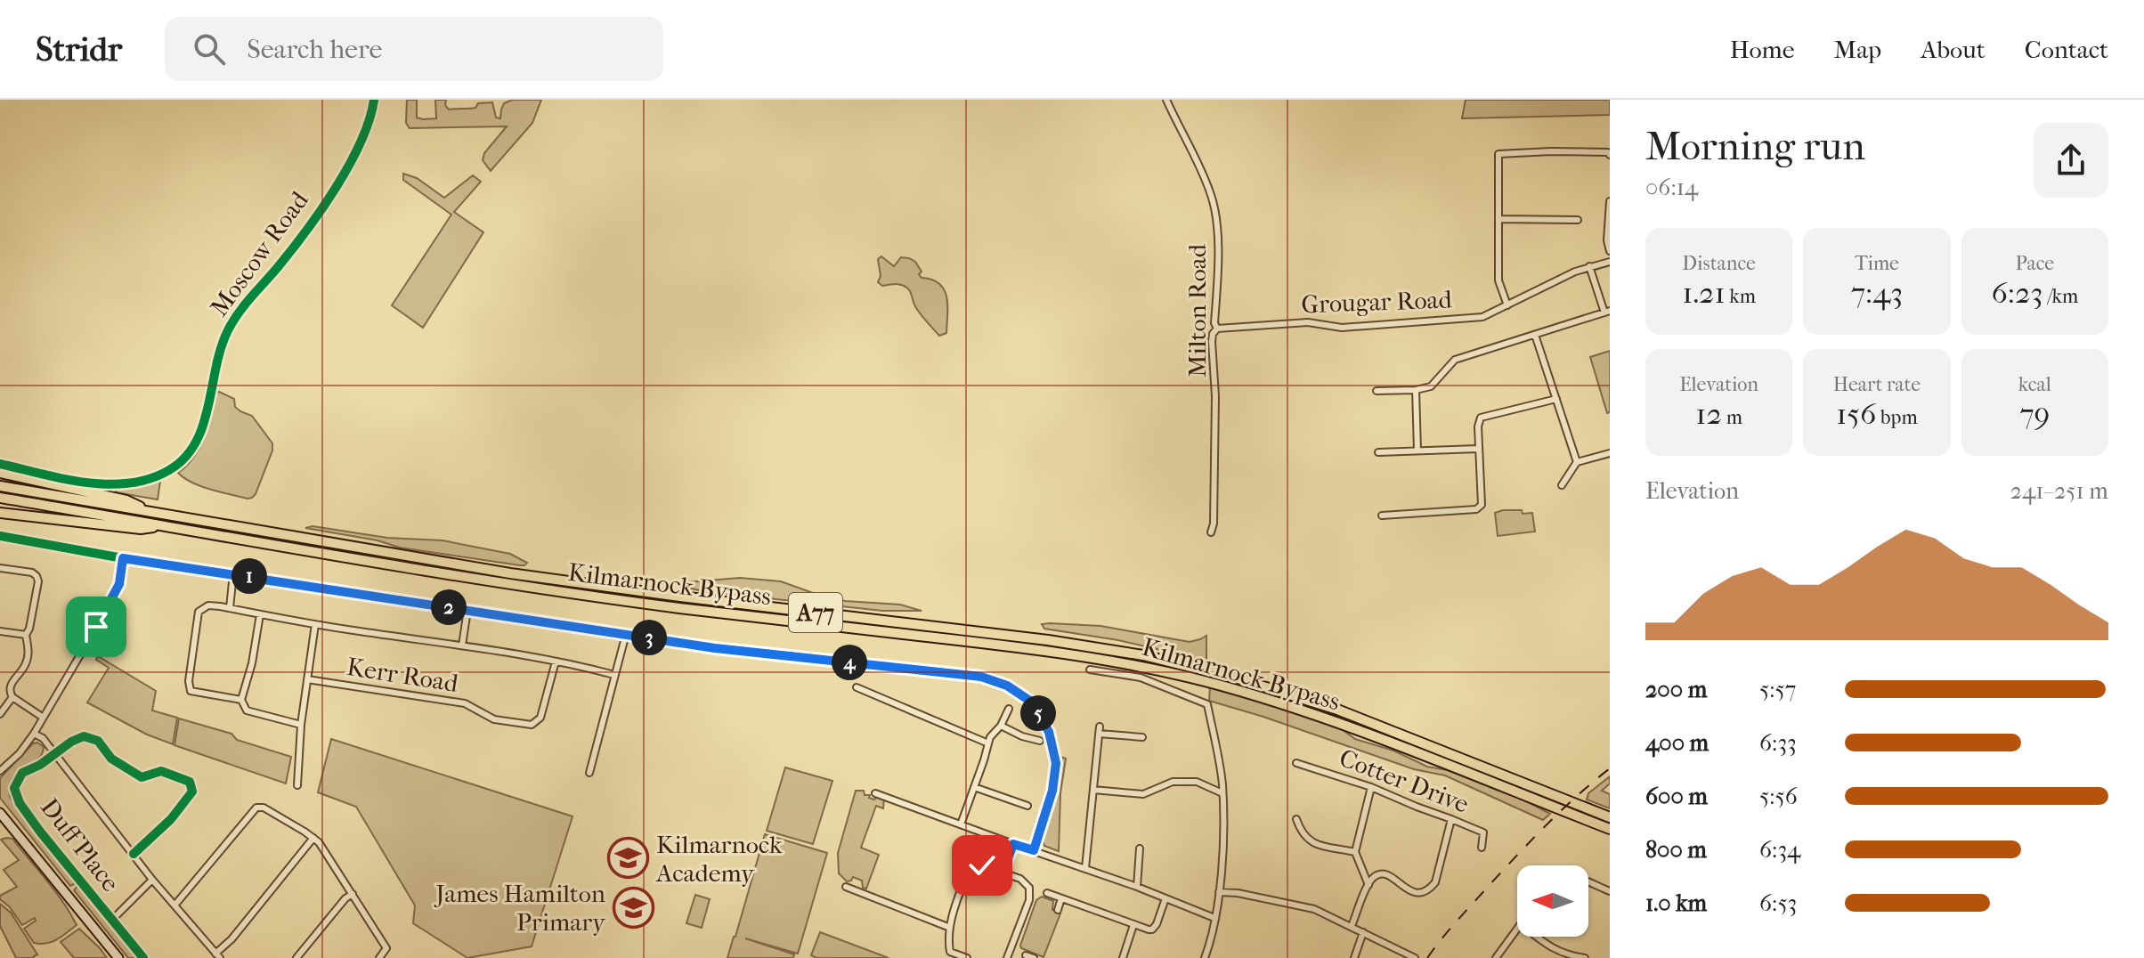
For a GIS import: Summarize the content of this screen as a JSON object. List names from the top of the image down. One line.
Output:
{"streets":{"highway":["Kilmarnock Bypass","A77"],"street":["Moscow Road","Grougar Road","Milton Road","Kerr Road","Cotter Drive","Duff Place"]},"crossings":[["Grougar Road","Milton Road"],["Kilmarnock Bypass","A77"]],"places":{"school or university":["Kilmarnock Academy","James Hamilton Primary"]},"north":"left","page":{"header":"Stridr","search":"Search here","nav":["Home","Map","About","Contact"],"heading":["Morning run","06:14"],"stats":[["Distance","1.21 km"],["Time","7:43"],["Pace","6:23 /km"],["Elevation","12 m"],["Heart rate","156 bpm"],["kcal","79"]],"chart":["Elevation","241–251 m"],"pins":["1","2","3","4","5"],"list":[{"name":"200 m","note":"5:57"},{"name":"400 m","note":"6:33"},{"name":"600 m","note":"5:56"},{"name":"800 m","note":"6:34"},{"name":"1.0 km","note":"6:53"}]}}
